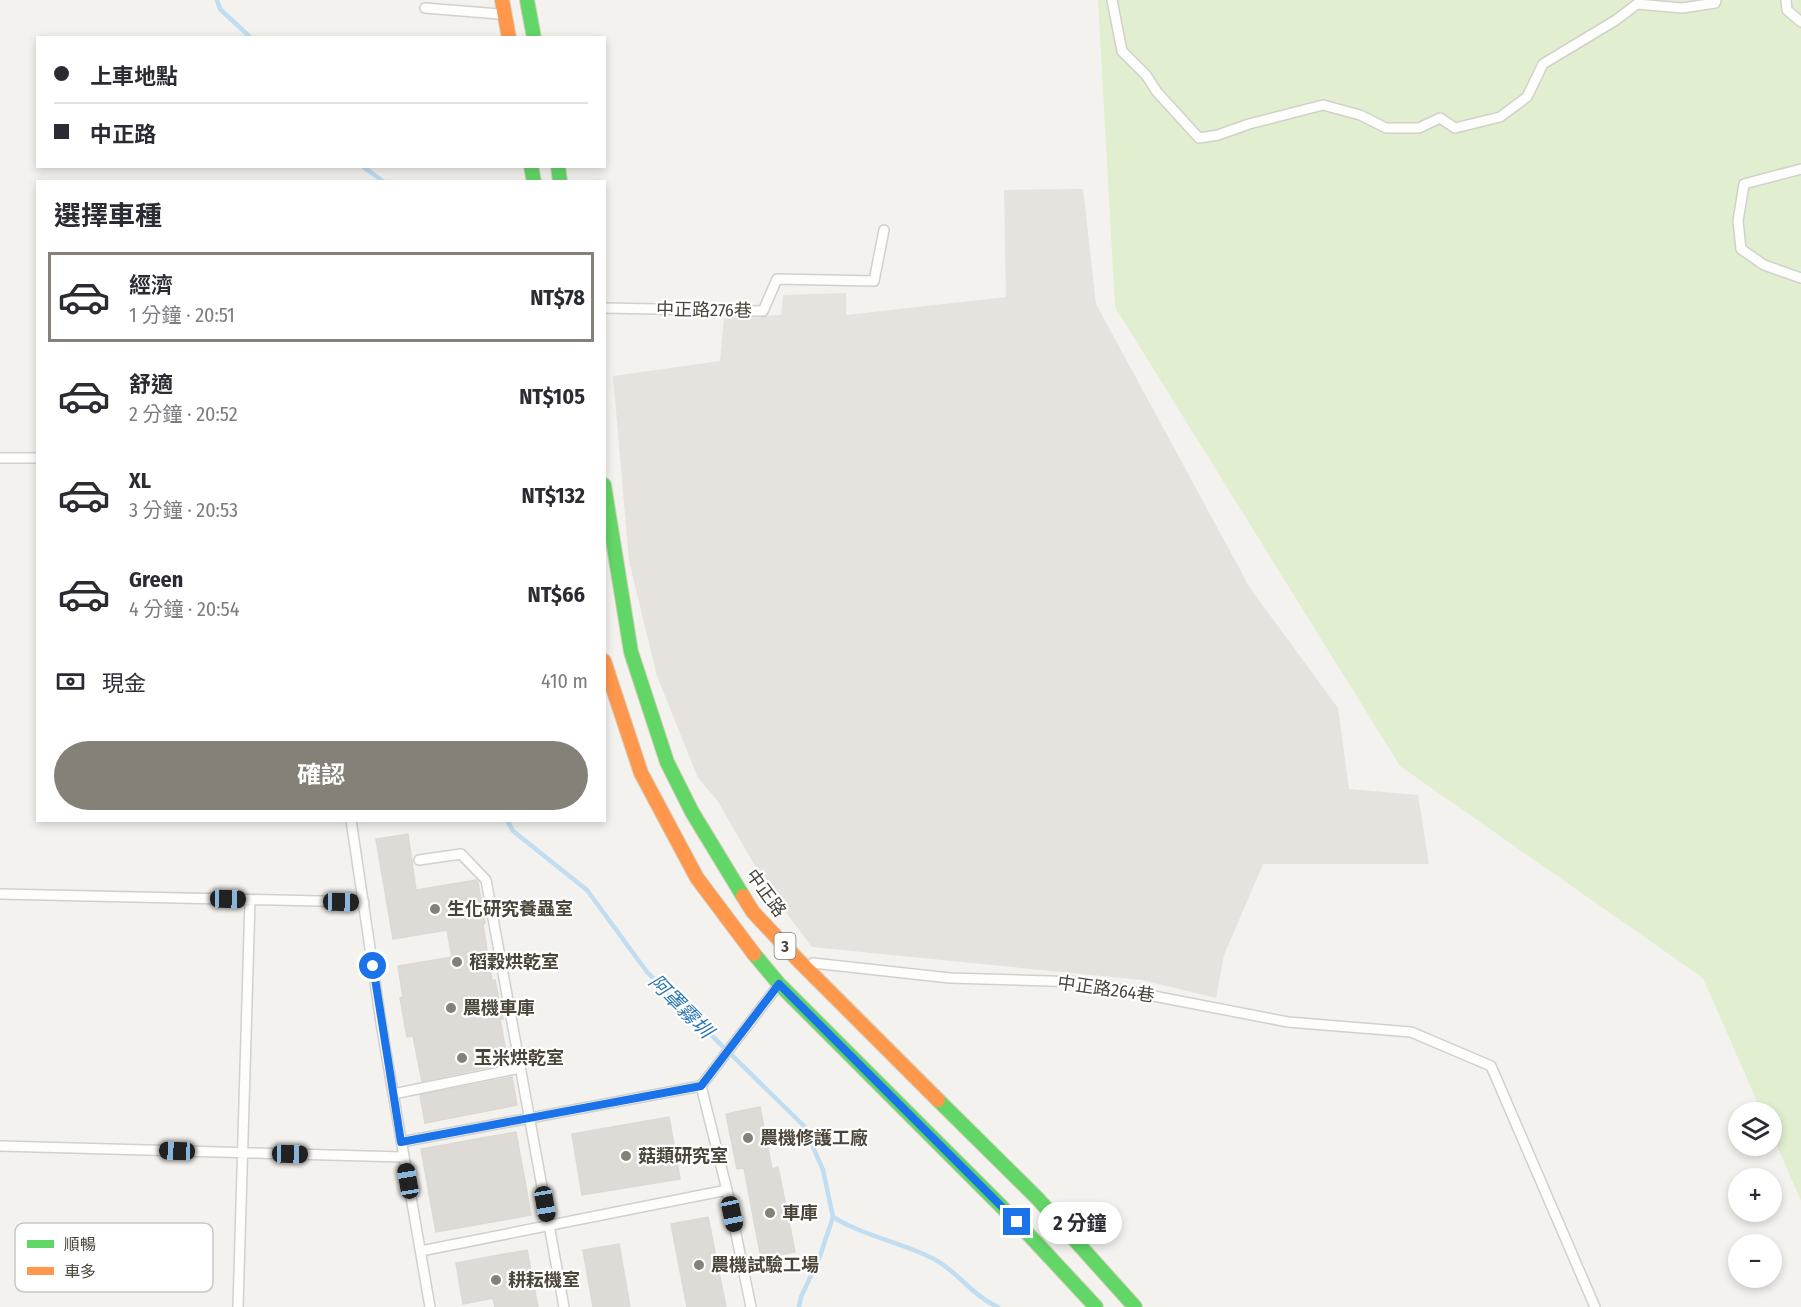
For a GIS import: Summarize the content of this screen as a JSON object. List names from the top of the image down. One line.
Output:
{"streets":{"main road":["中正路","3"],"lane":["中正路276巷","中正路264巷"]},"crossings":[["中正路","中正路264巷"]],"water":["阿罩霧圳"],"places":["生化研究養蟲室","稻穀烘乾室","農機車庫","玉米烘乾室","農機修護工廠","菇類研究室","車庫","農機試驗工場","耕耘機室"],"legend":["順暢","車多"],"page":{"banner":["上車地點","中正路"],"heading":"選擇車種","list":[{"name":"經濟","note":"1 分鐘 · 20:51","value":"NT$78"},{"name":"舒適","note":"2 分鐘 · 20:52","value":"NT$105"},{"name":"XL","note":"3 分鐘 · 20:53","value":"NT$132"},{"name":"Green","note":"4 分鐘 · 20:54","value":"NT$66"}],"pay":["現金","410 m"],"buttons":"確認","map_buttons":["+","−"],"bubble":"2 分鐘"}}
